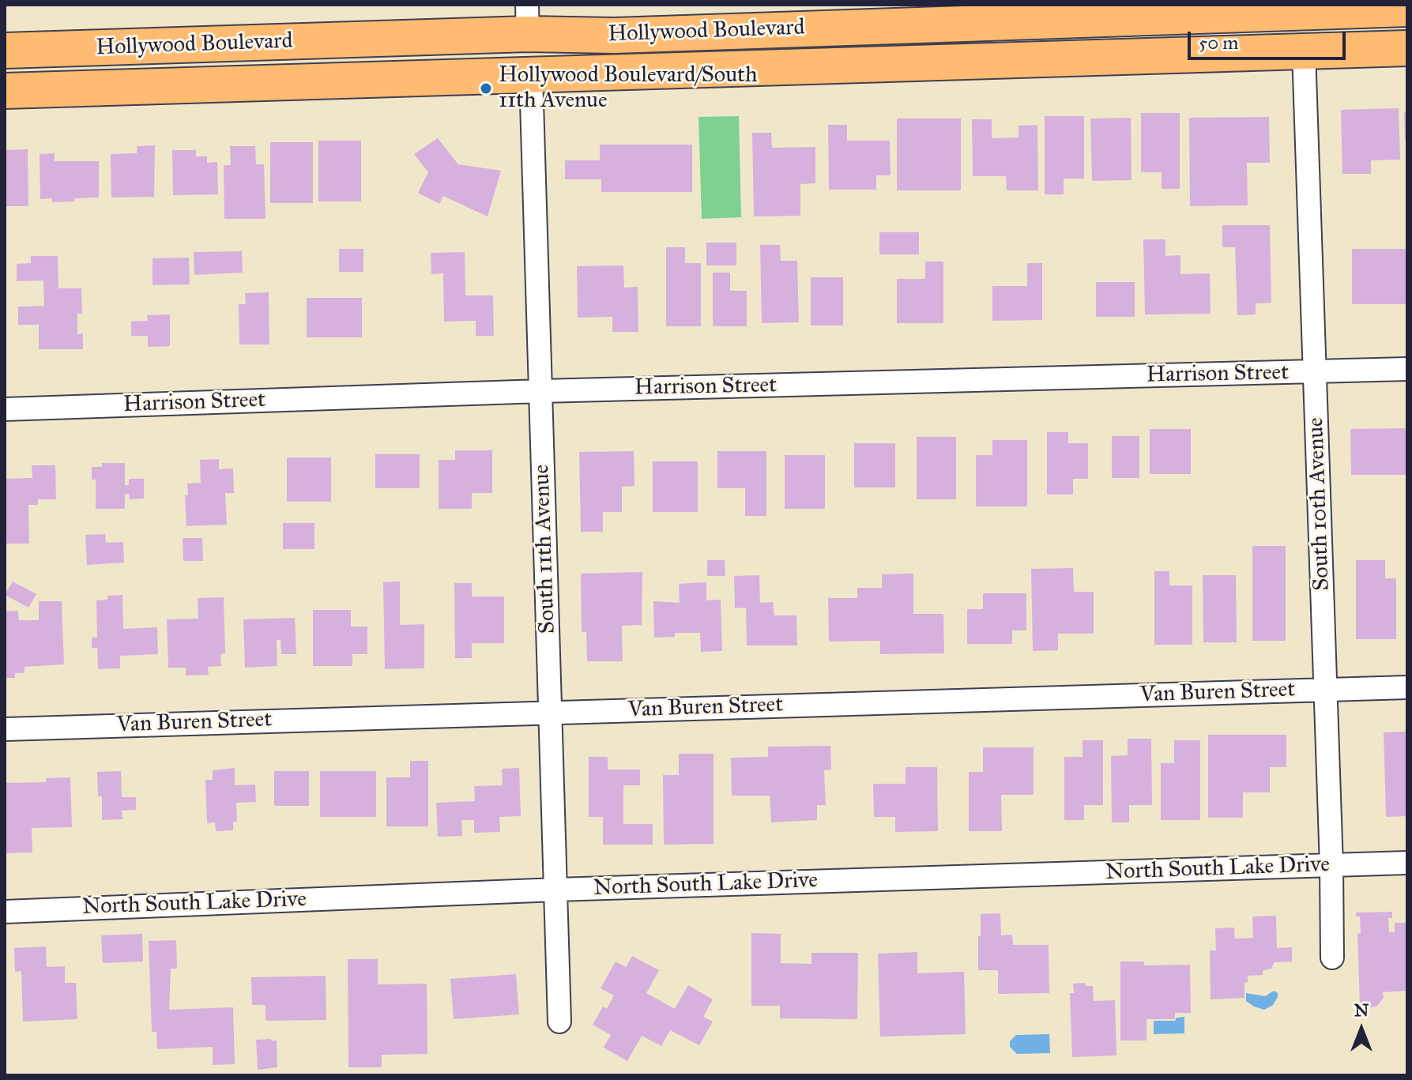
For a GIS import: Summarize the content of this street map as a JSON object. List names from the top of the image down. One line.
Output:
{"streets":{"main road":["Hollywood Boulevard"],"street":["Harrison Street","South 10th Avenue","South 11th Avenue","Van Buren Street","North South Lake Drive"]},"crossings":[["Hollywood Boulevard","South 10th Avenue"],["Hollywood Boulevard","South 11th Avenue"],["Harrison Street","South 10th Avenue"],["Harrison Street","South 11th Avenue"],["South 10th Avenue","Van Buren Street"],["South 10th Avenue","North South Lake Drive"],["South 11th Avenue","Van Buren Street"],["South 11th Avenue","North South Lake Drive"]],"places":["Hollywood Boulevard/South 11th Avenue"],"scale_bar":"50 m","north":"top"}
